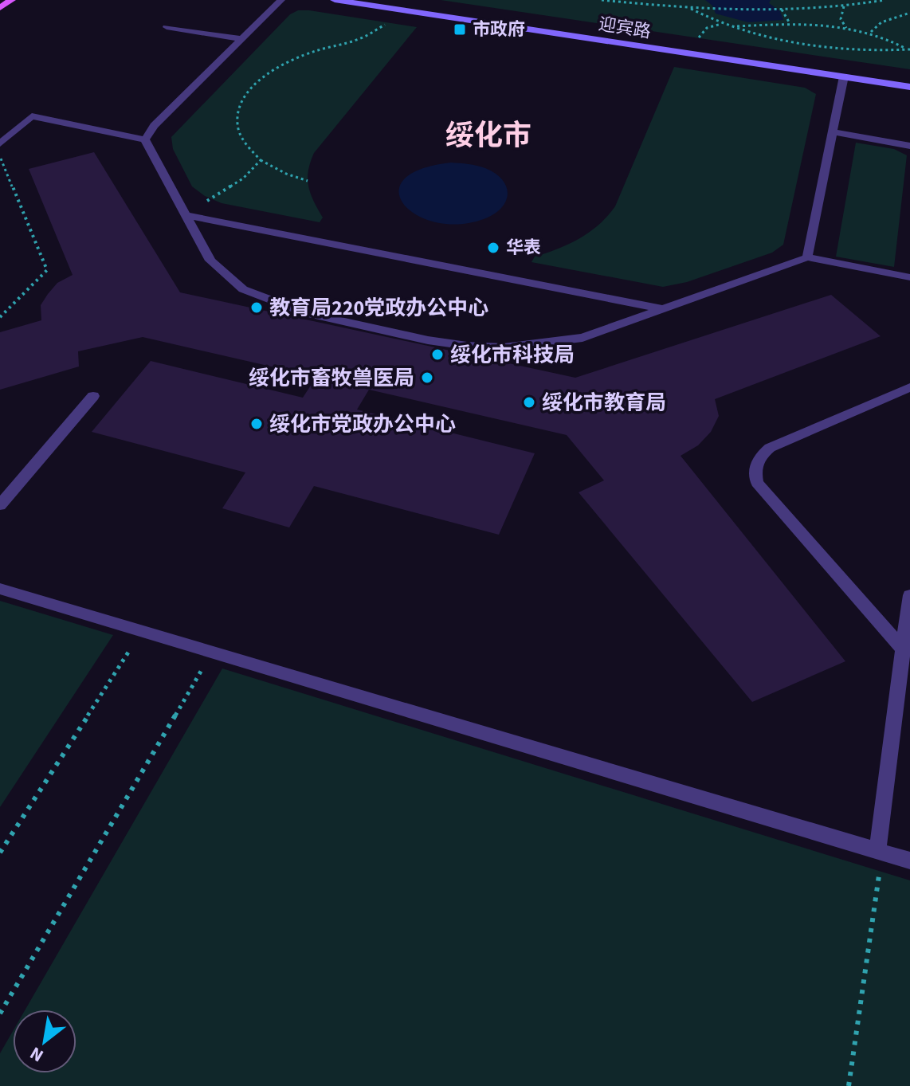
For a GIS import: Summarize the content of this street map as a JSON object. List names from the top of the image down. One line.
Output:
{"streets":{"main road":["迎宾路"]},"districts":["绥化市"],"places":{"transit":["市政府"],"other":["华表","教育局220党政办公中心","绥化市科技局","绥化市畜牧兽医局","绥化市教育局","绥化市党政办公中心"]},"north":"bottom left"}
